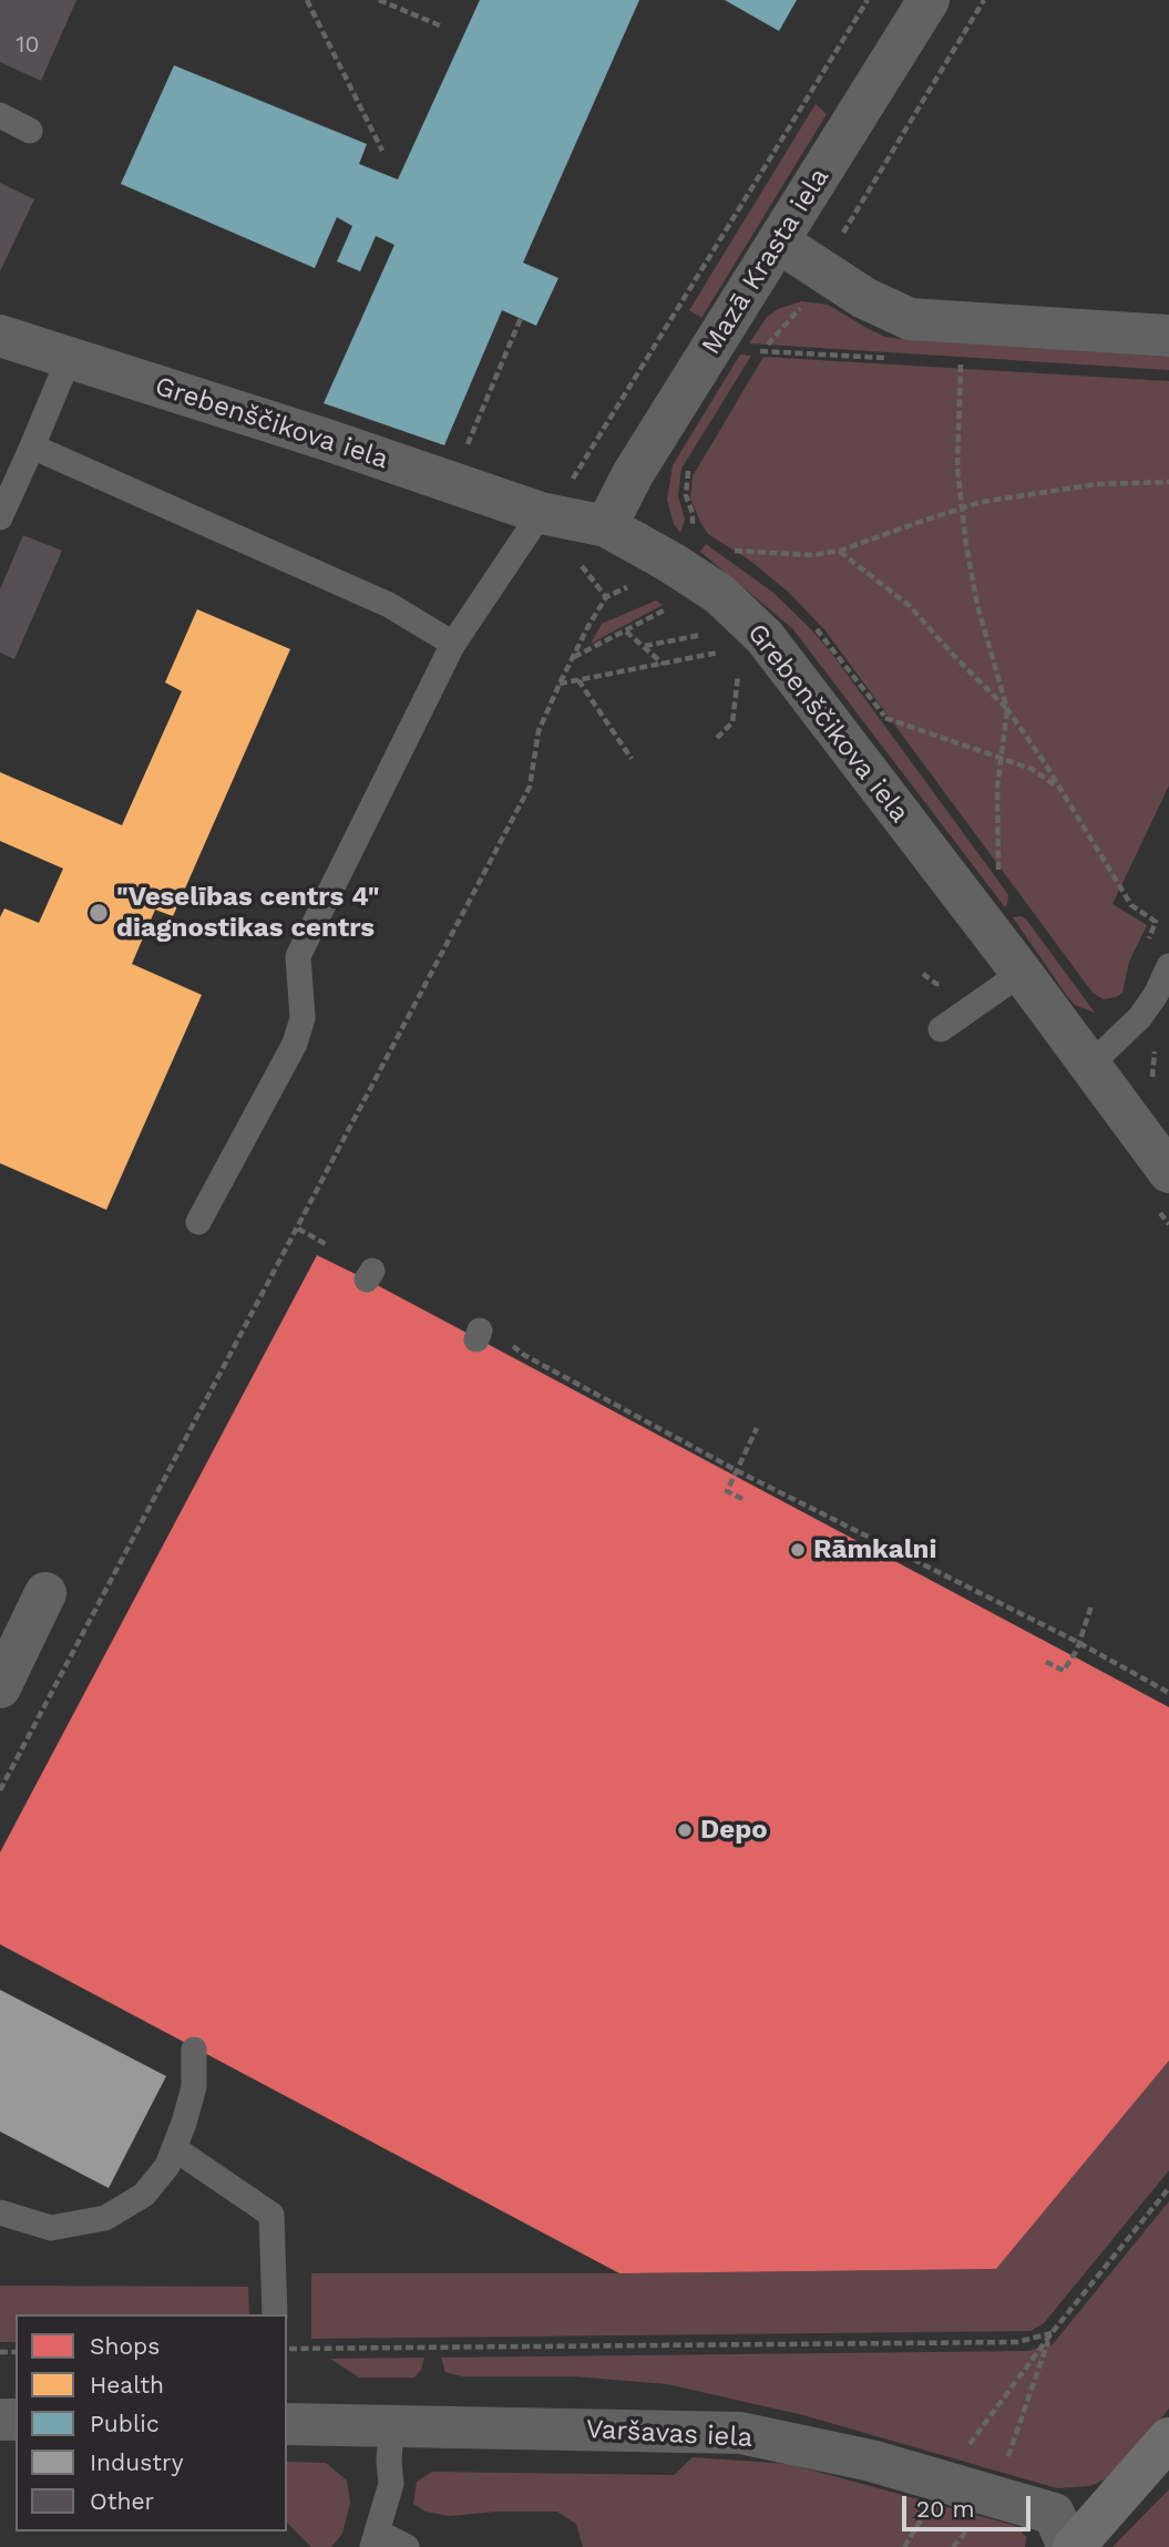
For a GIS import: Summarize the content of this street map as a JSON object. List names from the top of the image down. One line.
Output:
{"streets":{"street":["Mazā Krasta iela","Grebenščikova iela","Varšavas iela"]},"crossings":[["Mazā Krasta iela","Grebenščikova iela"]],"places":["\"Veselības centrs 4\" diagnostikas centrs","Rāmkalni","Depo"],"house_numbers":["10"],"legend":["Shops","Health","Public","Industry","Other"],"scale_bar":"20 m"}
